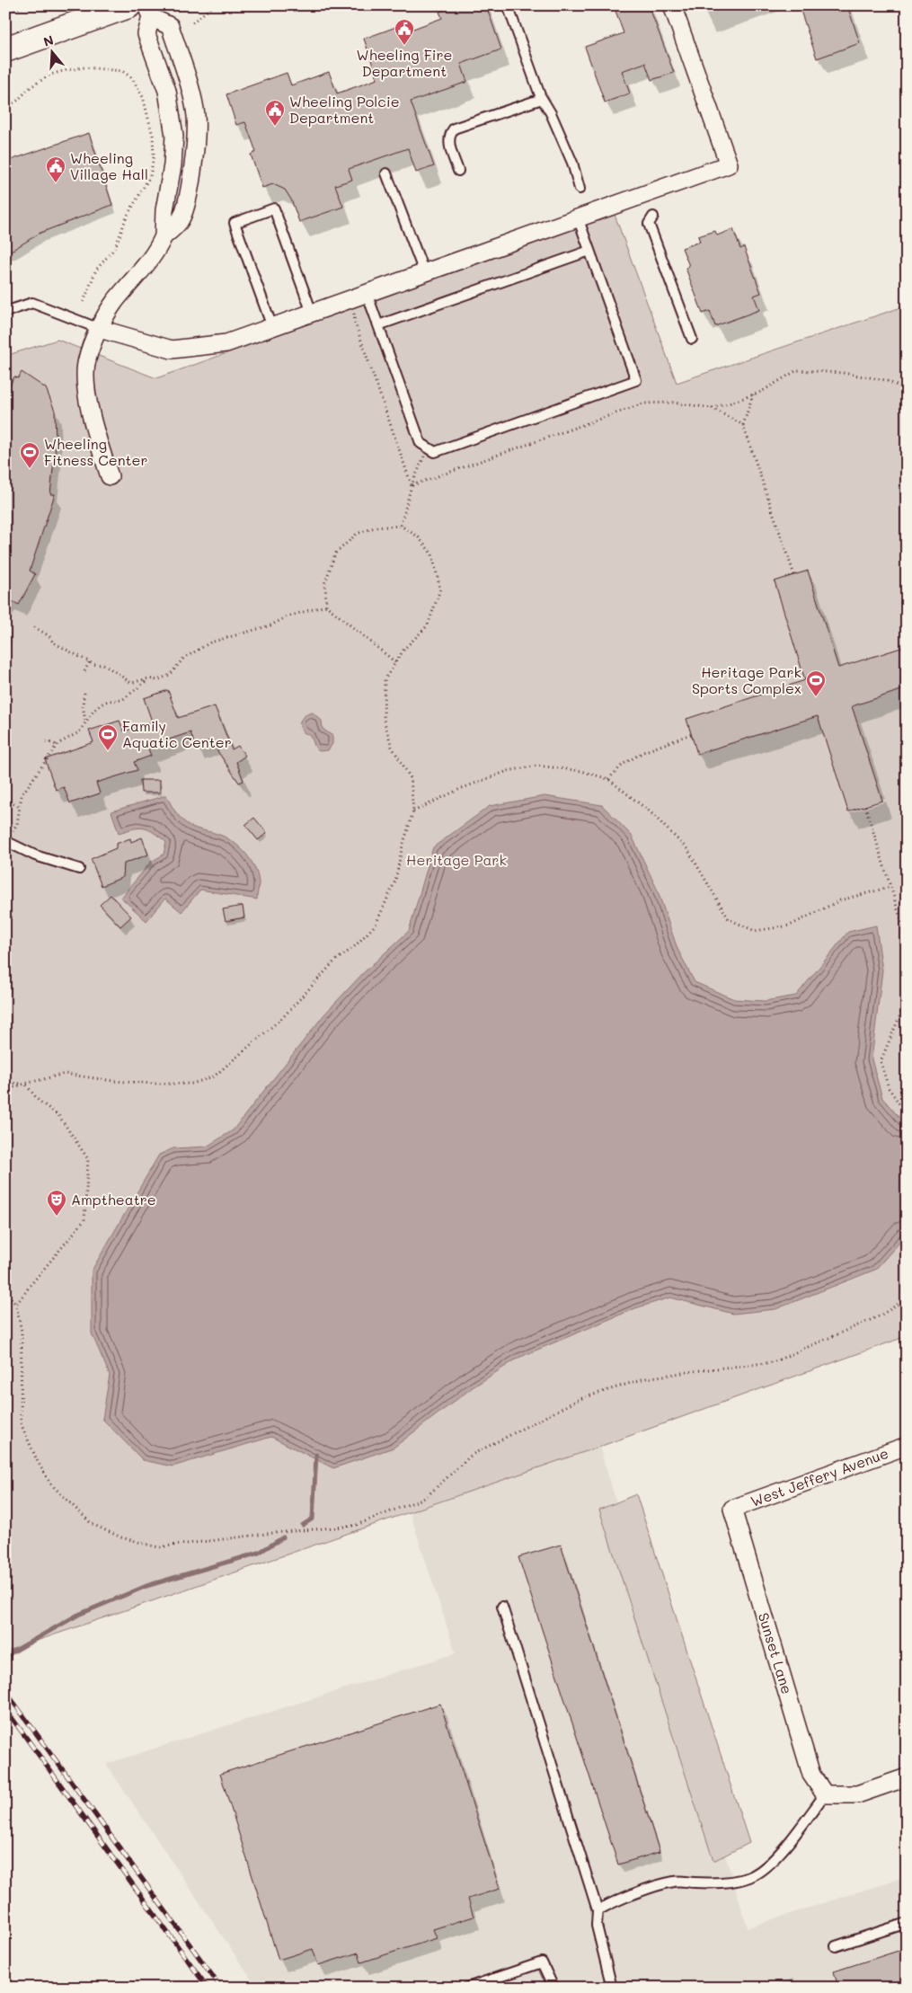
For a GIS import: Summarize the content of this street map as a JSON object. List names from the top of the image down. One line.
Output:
{"streets":{"street":["West Jeffery Avenue","Sunset Lane"]},"crossings":[["West Jeffery Avenue","Sunset Lane"]],"parks":["Heritage Park"],"places":{"public building":["Wheeling Fire Department","Wheeling Polcie Department","Wheeling Village Hall"],"sports":["Wheeling Fitness Center","Heritage Park Sports Complex","Family Aquatic Center"],"theatre":["Amptheatre"]},"north":"top"}
